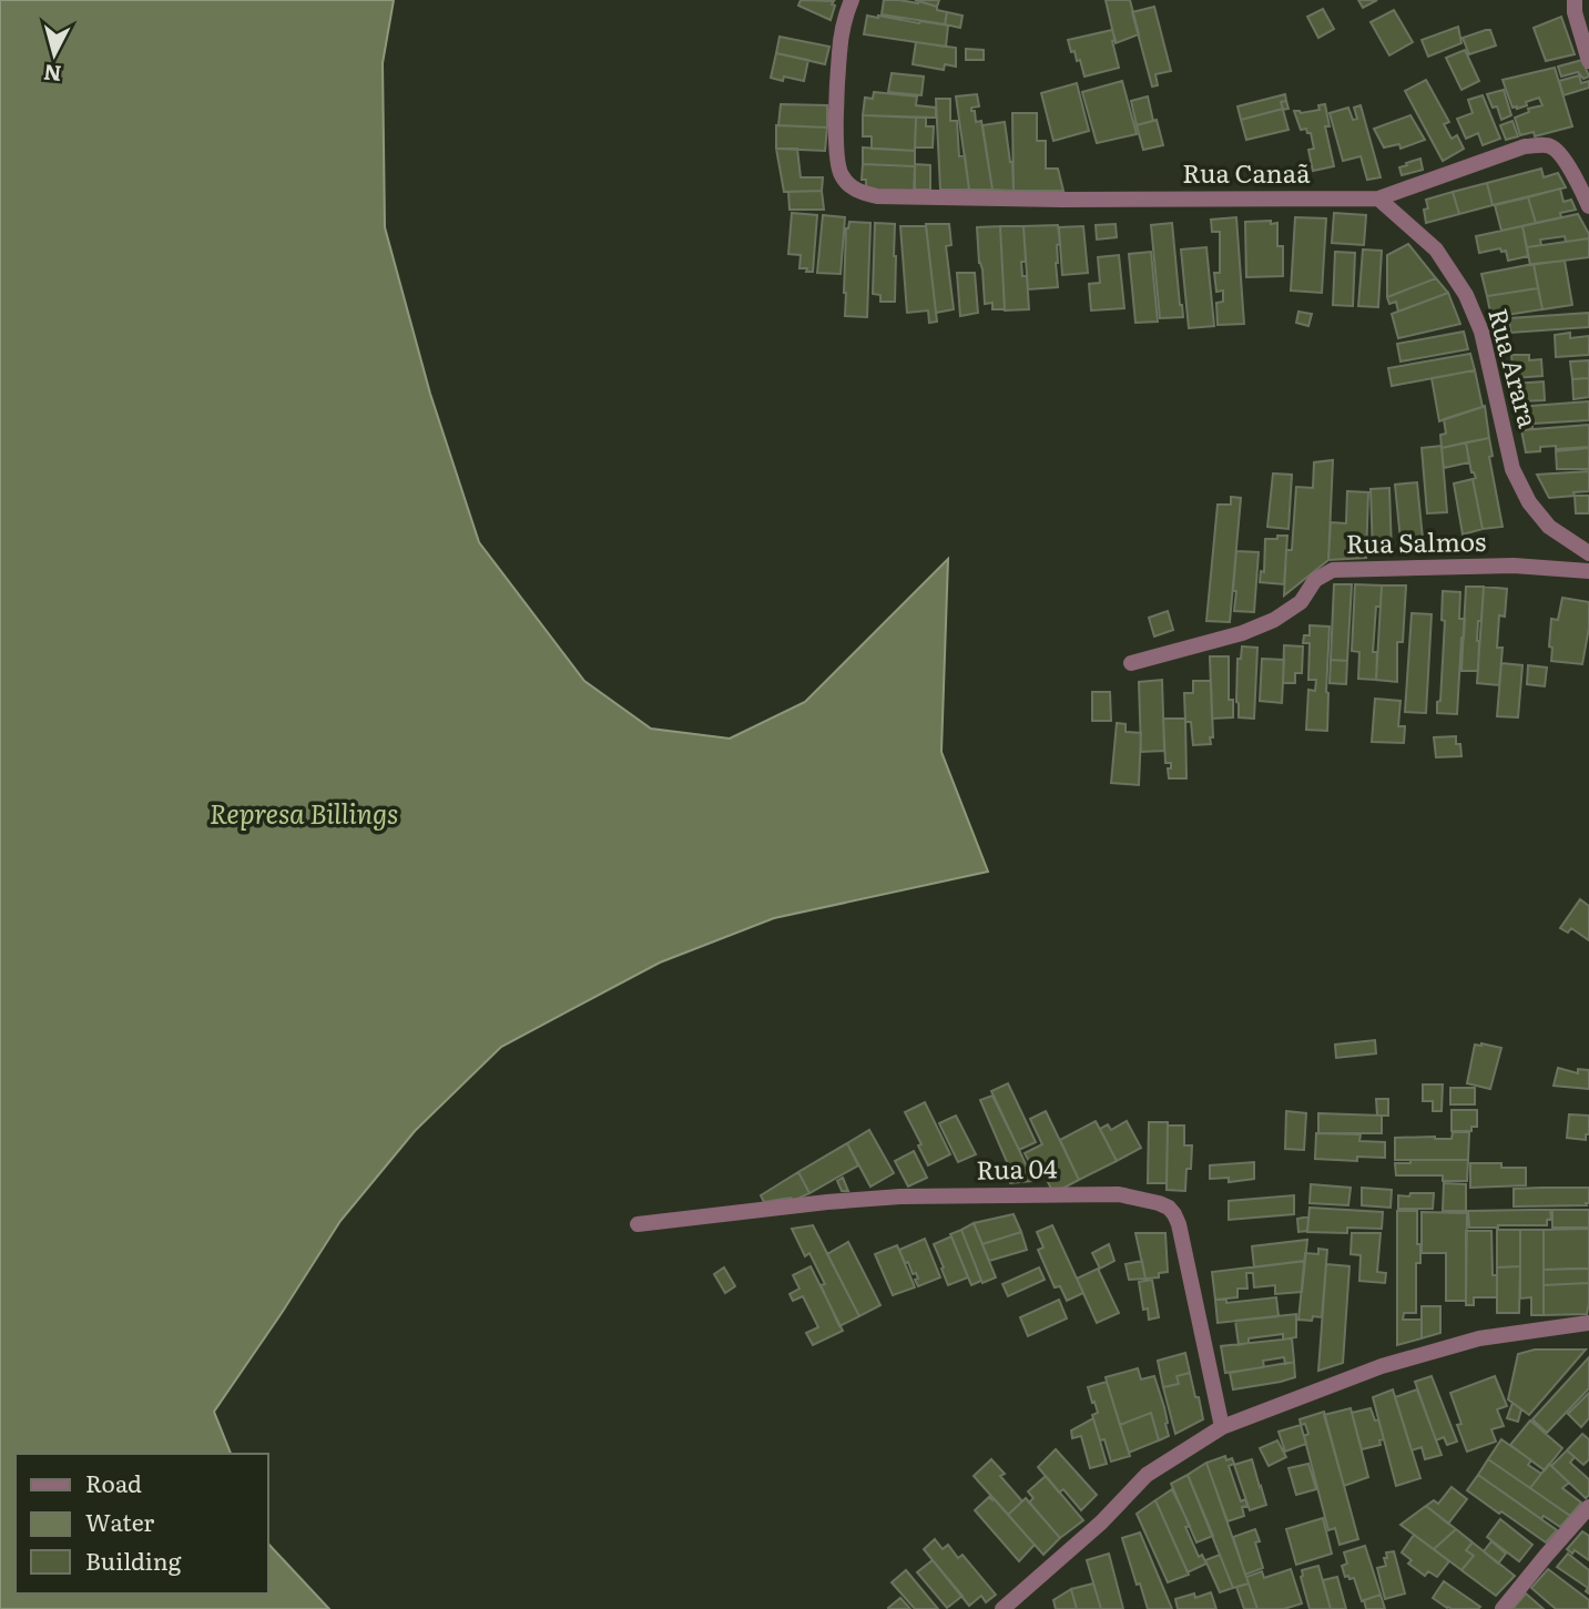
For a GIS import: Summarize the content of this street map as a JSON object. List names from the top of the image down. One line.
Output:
{"streets":{"street":["Rua Canaã","Rua Arara","Rua Salmos","Rua 04"]},"crossings":[["Rua Canaã","Rua Arara"]],"water":["Represa Billings"],"legend":["Road","Water","Building"],"north":"bottom"}
